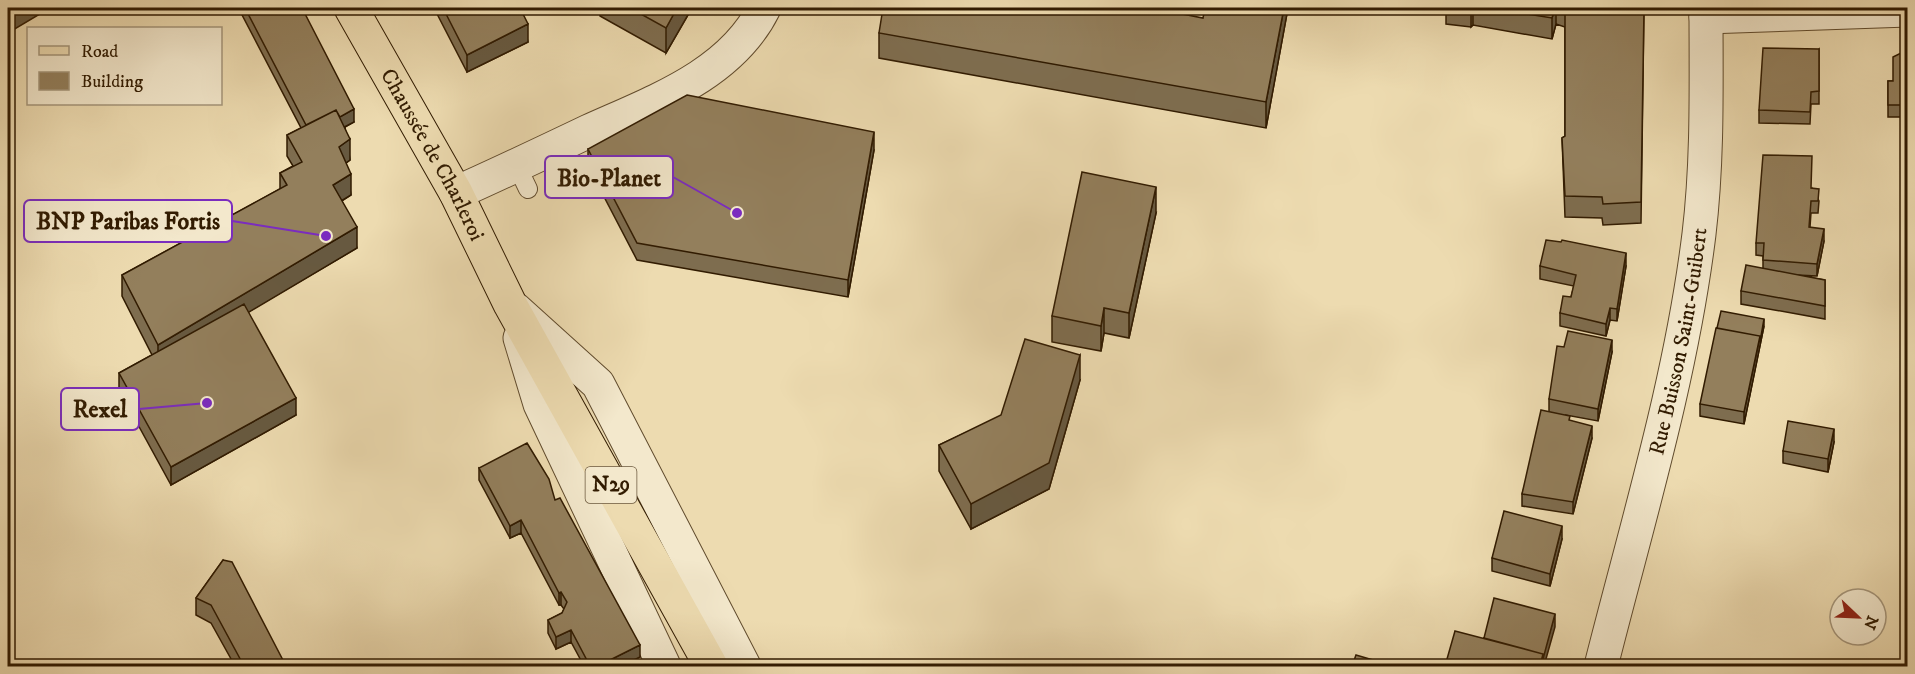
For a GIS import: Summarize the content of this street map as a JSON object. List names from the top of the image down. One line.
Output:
{"streets":{"main road":["Chaussée de Charleroi","N29"],"street":["Rue Buisson Saint-Guibert"]},"places":["Bio-Planet","BNP Paribas Fortis","Rexel"],"legend":["Road","Building"],"north":"bottom right"}
